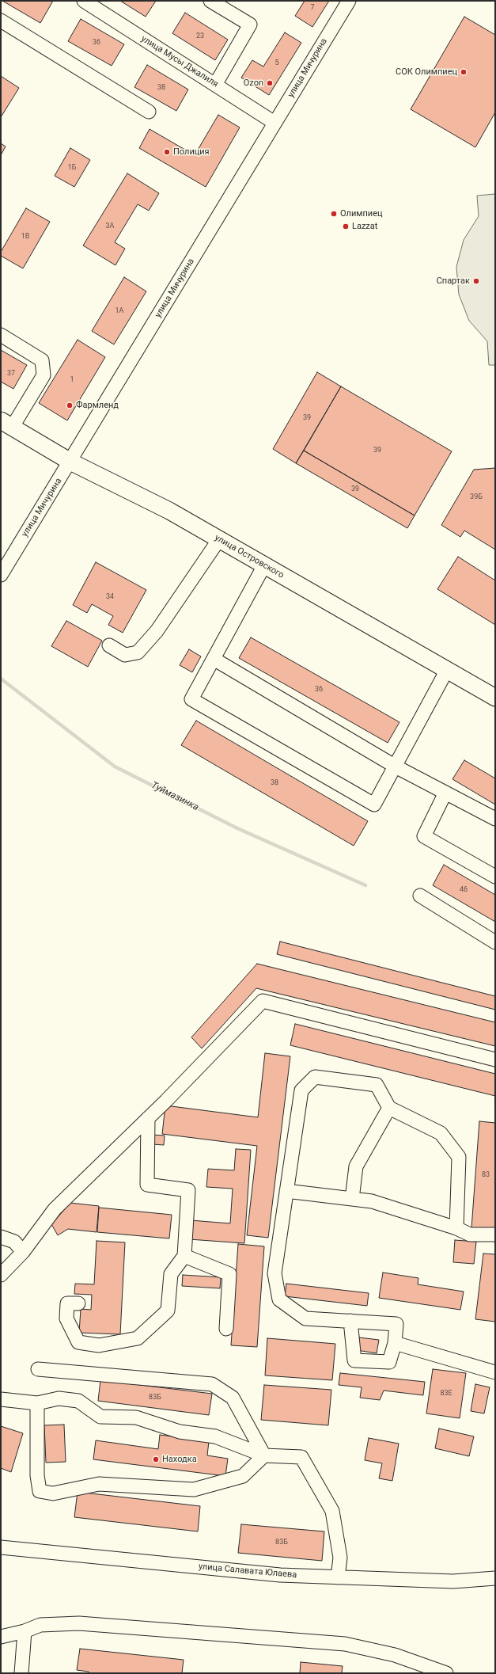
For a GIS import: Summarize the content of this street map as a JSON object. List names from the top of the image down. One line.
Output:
{"streets":{"main road":["улица Островского"],"street":["улица Мусы Джалиля","улица Мичурина","улица Салавата Юлаева"]},"crossings":[["улица Мусы Джалиля","улица Мичурина"],["улица Мичурина","улица Островского"]],"water":["Туймазинка"],"places":["СОК Олимпиец","Ozon","Полиция","Олимпиец","Lazzat","Спартак","Фармленд","Находка"],"house_numbers":["7","23","36","5","38","1Б","3А","1В","1А","37","1","39","39","39","39Б","34","36","38","46","83","83Е","83Б","83Б"]}
